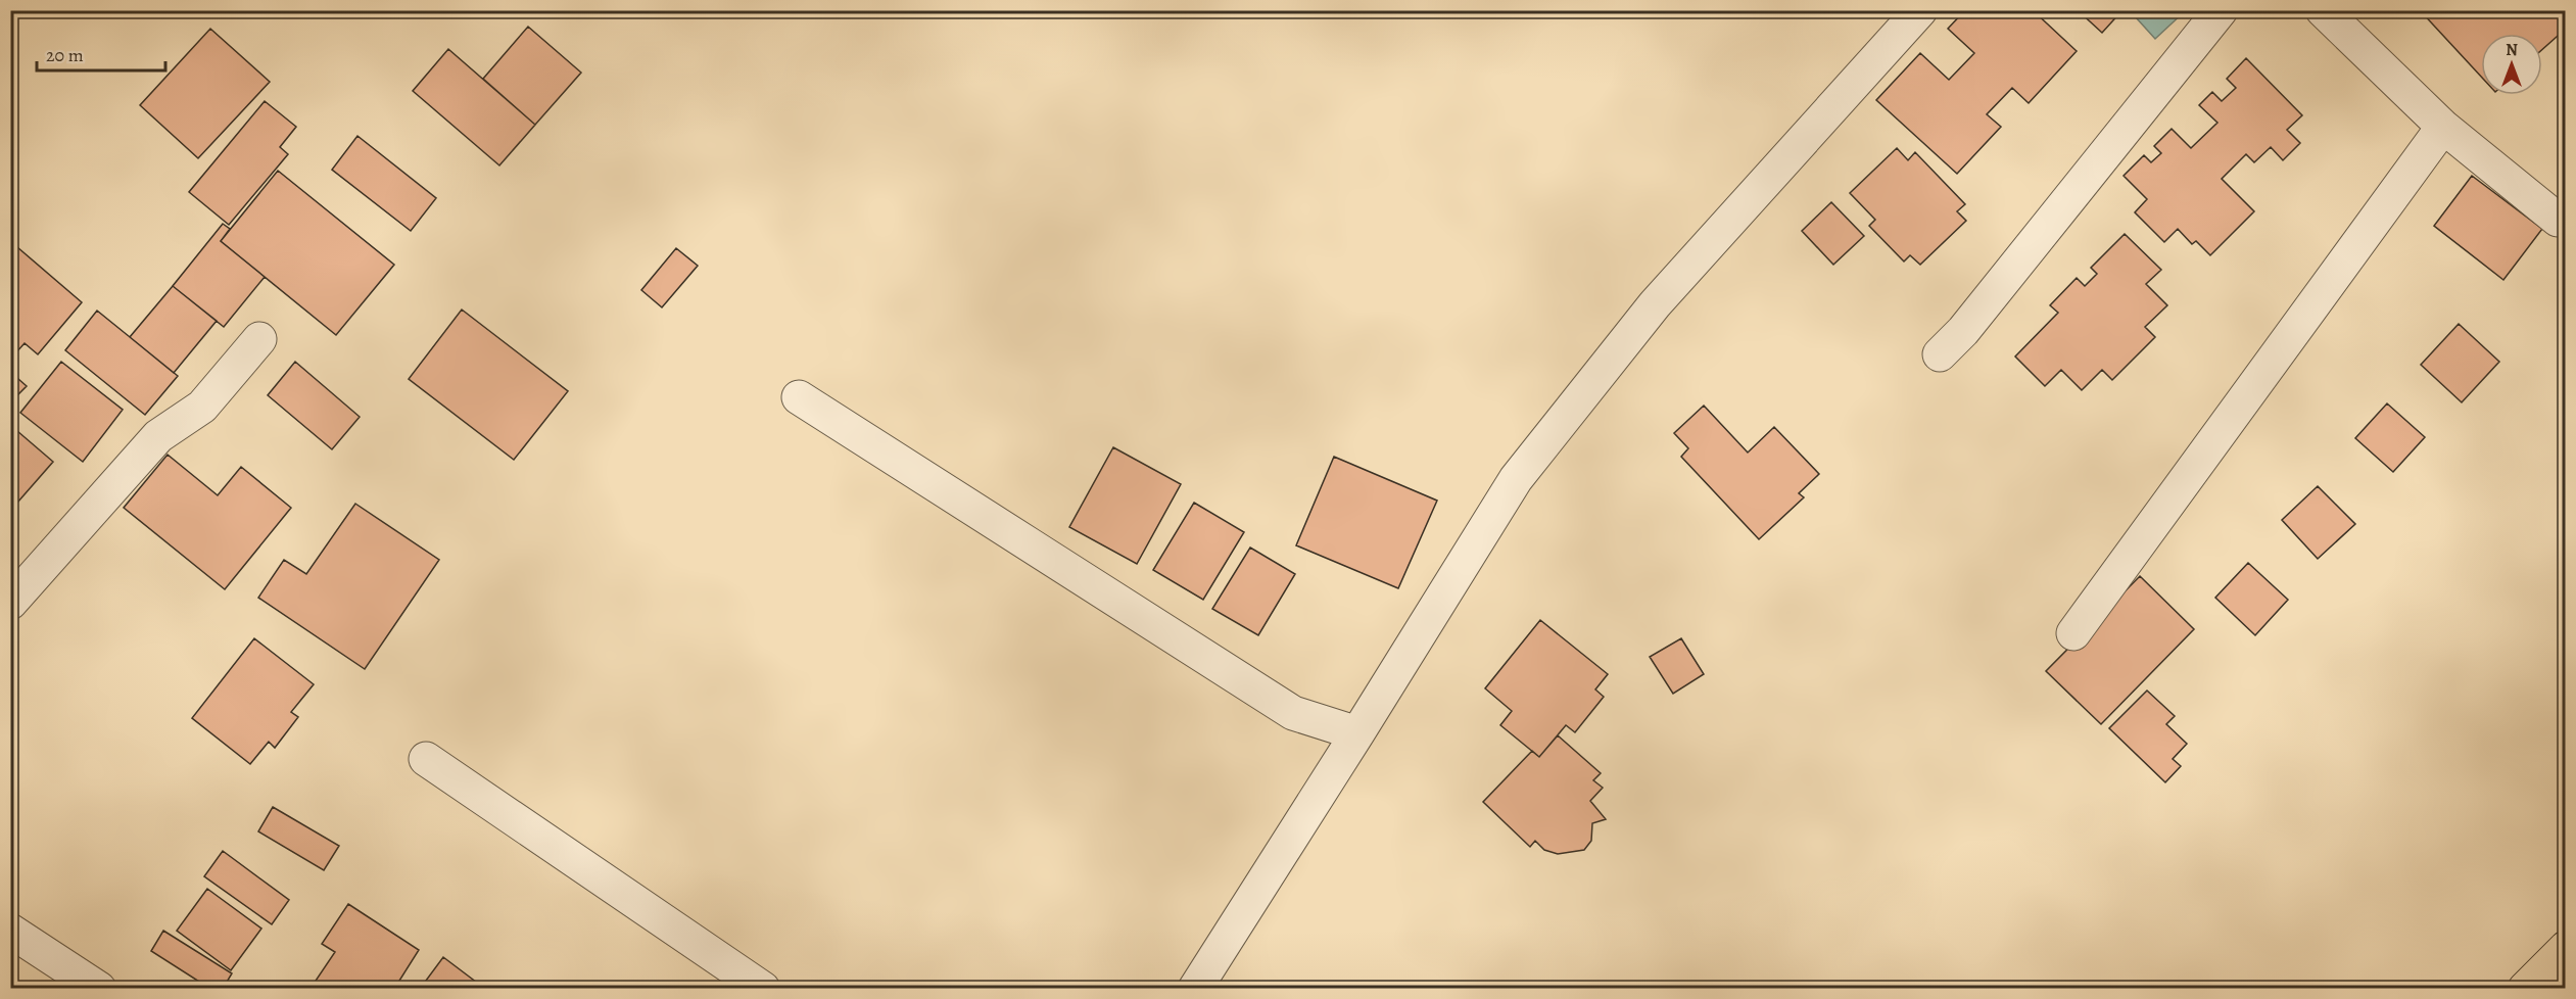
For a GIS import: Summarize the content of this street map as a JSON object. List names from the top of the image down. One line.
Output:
{"scale_bar":"20 m","north":"top"}
